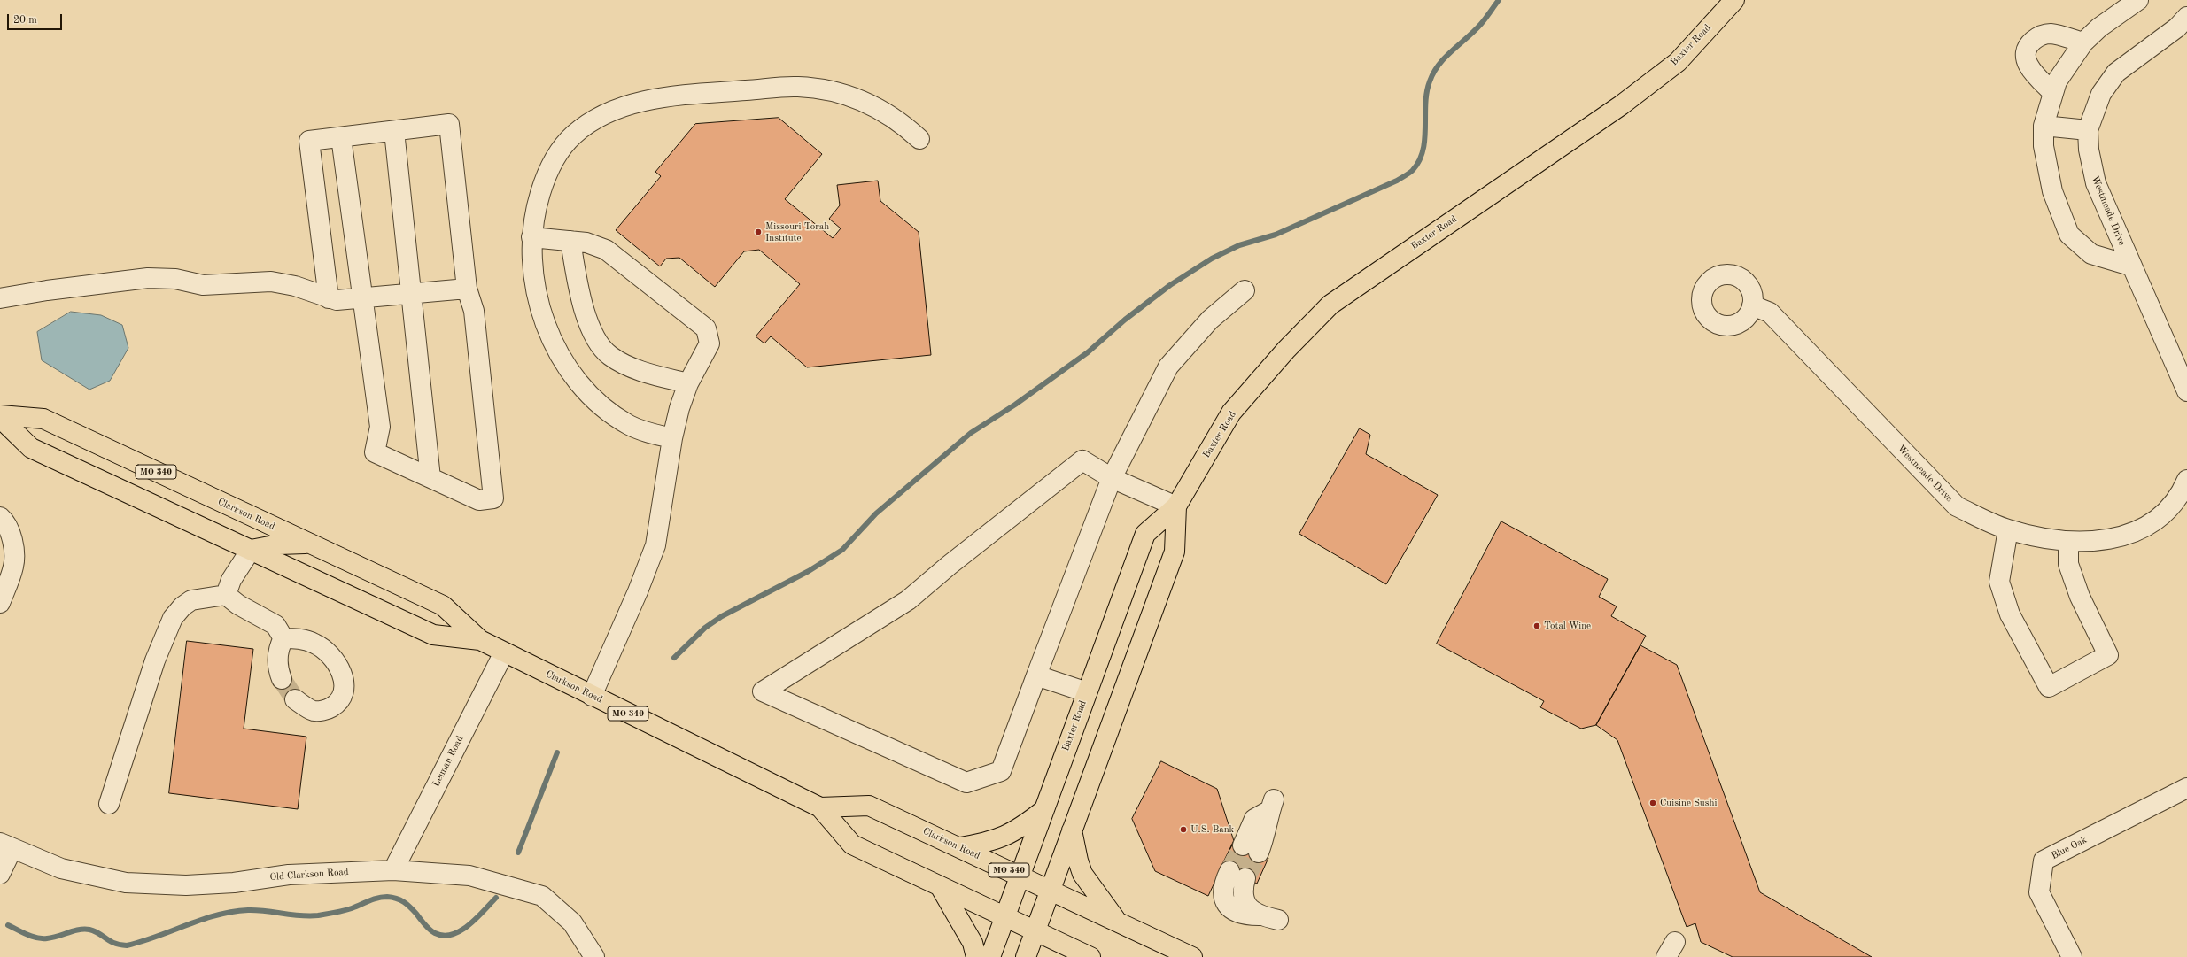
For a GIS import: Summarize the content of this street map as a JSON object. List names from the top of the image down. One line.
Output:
{"streets":{"main road":["Baxter Road","MO 340","Clarkson Road"],"street":["Westmeade Drive","Leiman Road","Blue Oak","Old Clarkson Road"]},"crossings":[["Baxter Road","Clarkson Road"],["Clarkson Road","Leiman Road"],["Leiman Road","Old Clarkson Road"]],"places":["Missouri Torah Institute","Total Wine","Cuisine Sushi","U.S. Bank"],"scale_bar":"20 m"}
